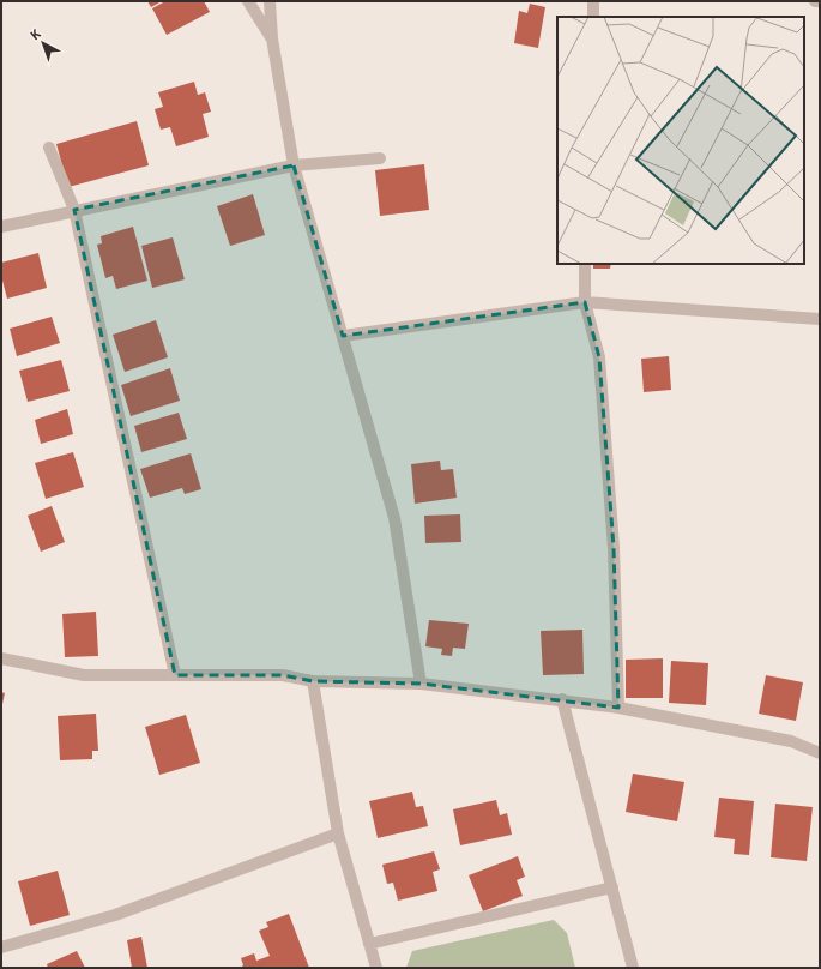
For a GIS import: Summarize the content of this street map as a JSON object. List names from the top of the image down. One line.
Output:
{"north":"top left"}
